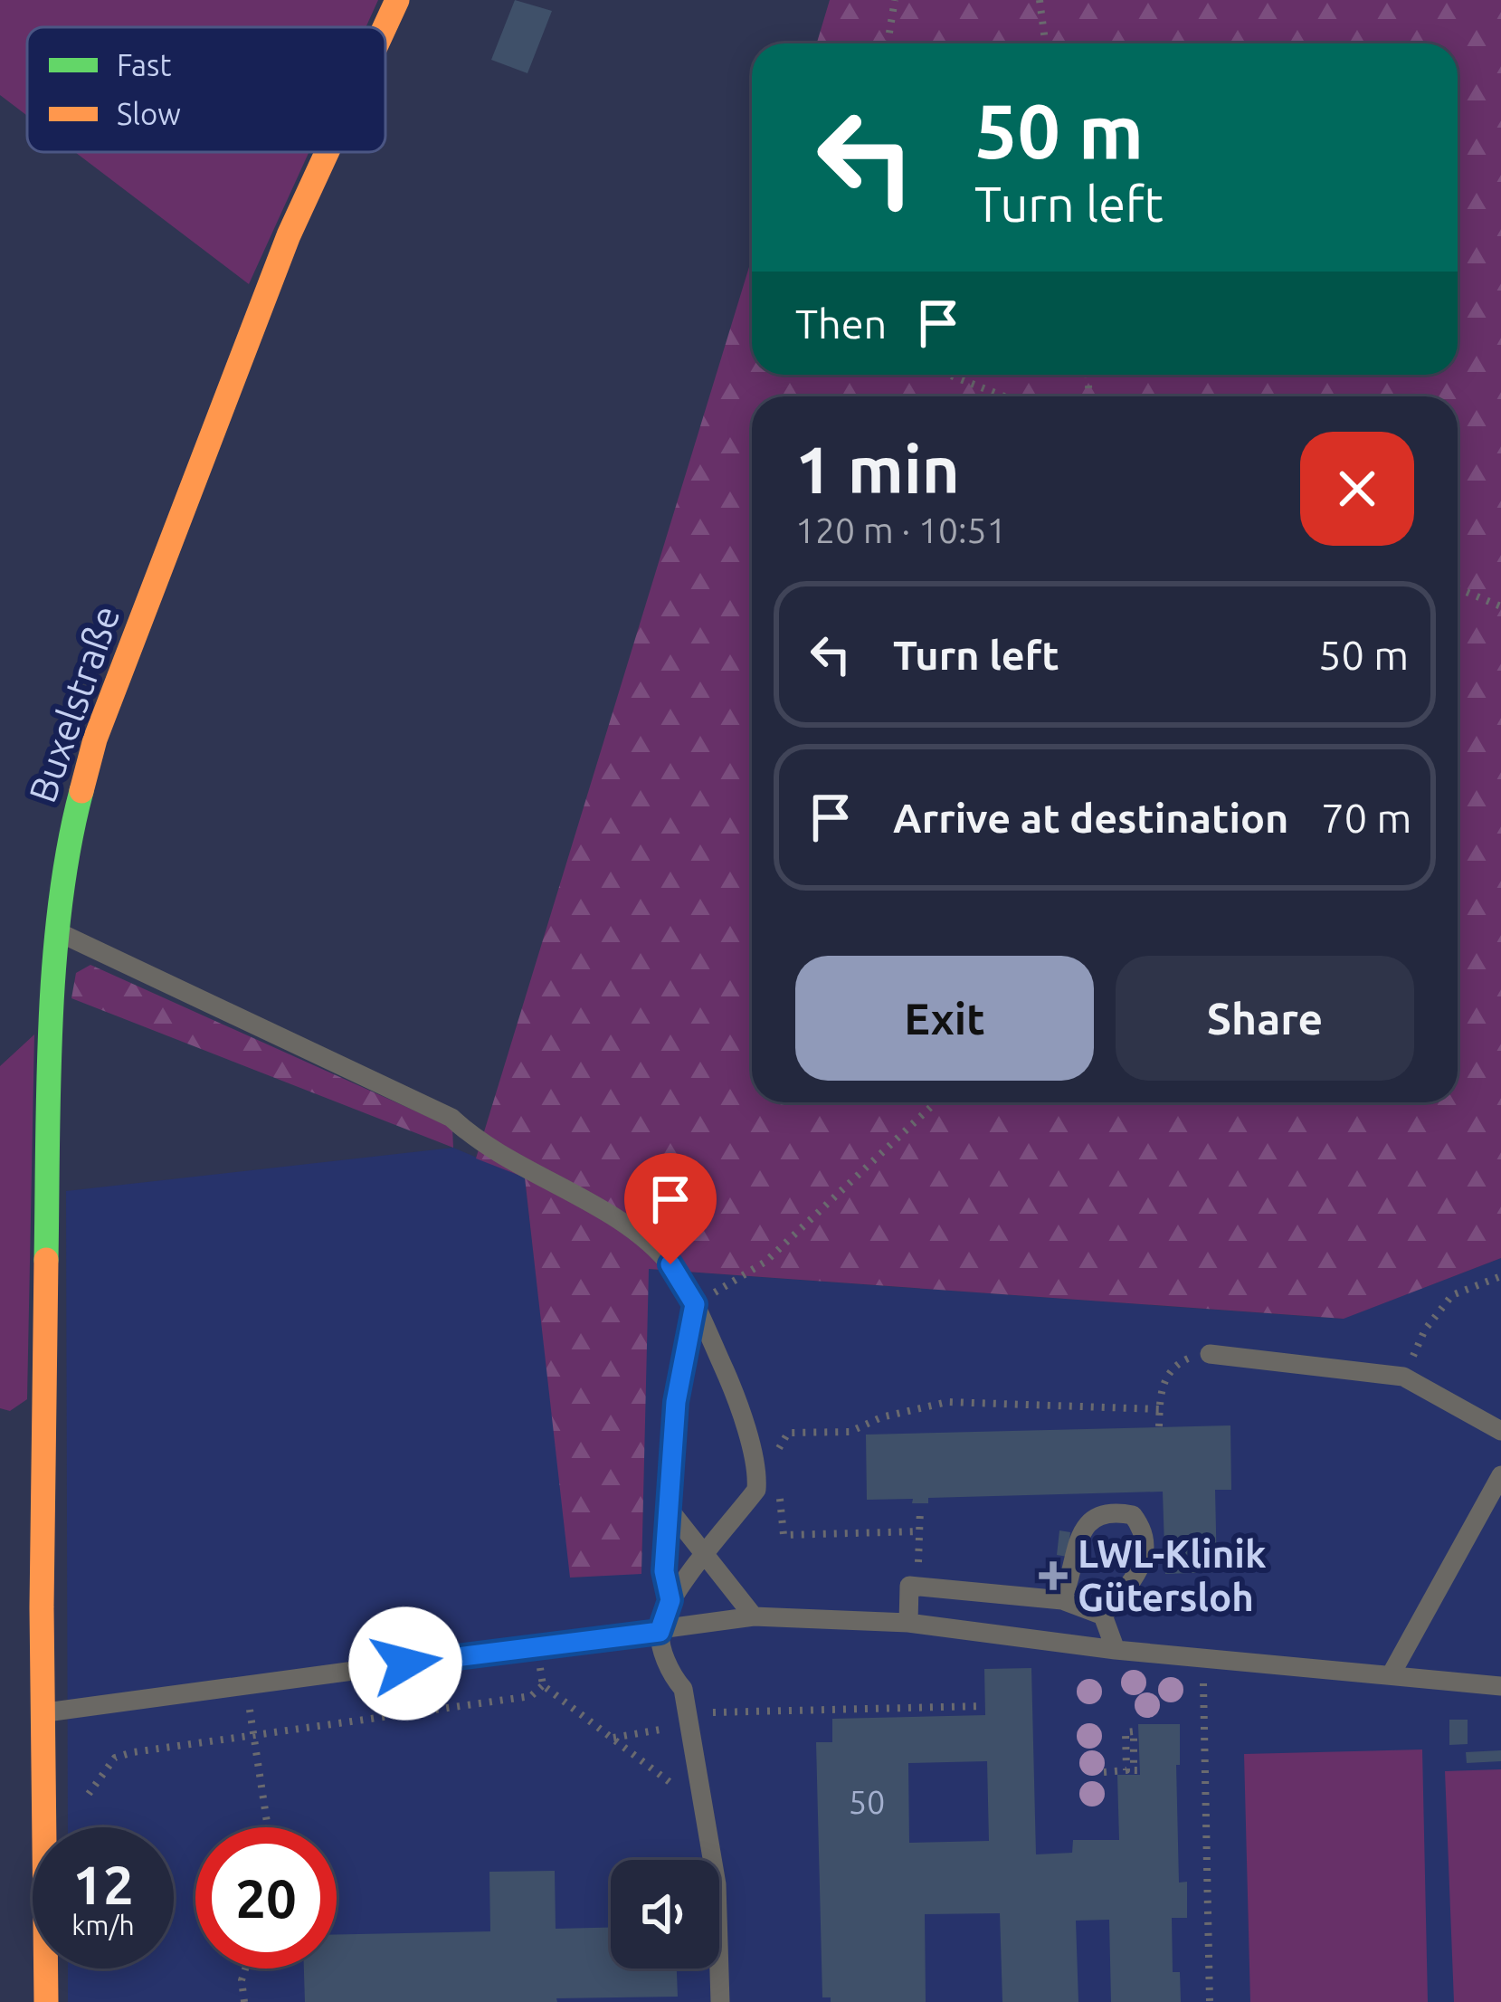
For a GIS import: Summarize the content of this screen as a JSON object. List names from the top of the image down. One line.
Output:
{"streets":{"street":["Buxelstraße"]},"places":{"health":["LWL-Klinik Gütersloh"]},"house_numbers":["50"],"legend":["Fast","Slow"],"page":{"turn":["50 m","Turn left"],"then":"Then","heading":["1 min","120 m · 10:51"],"list":[{"name":"Turn left","value":"50 m"},{"name":"Arrive at destination","value":"70 m"}],"buttons":["Exit","Share"],"speed":"12 km/h","limit":"20"}}
